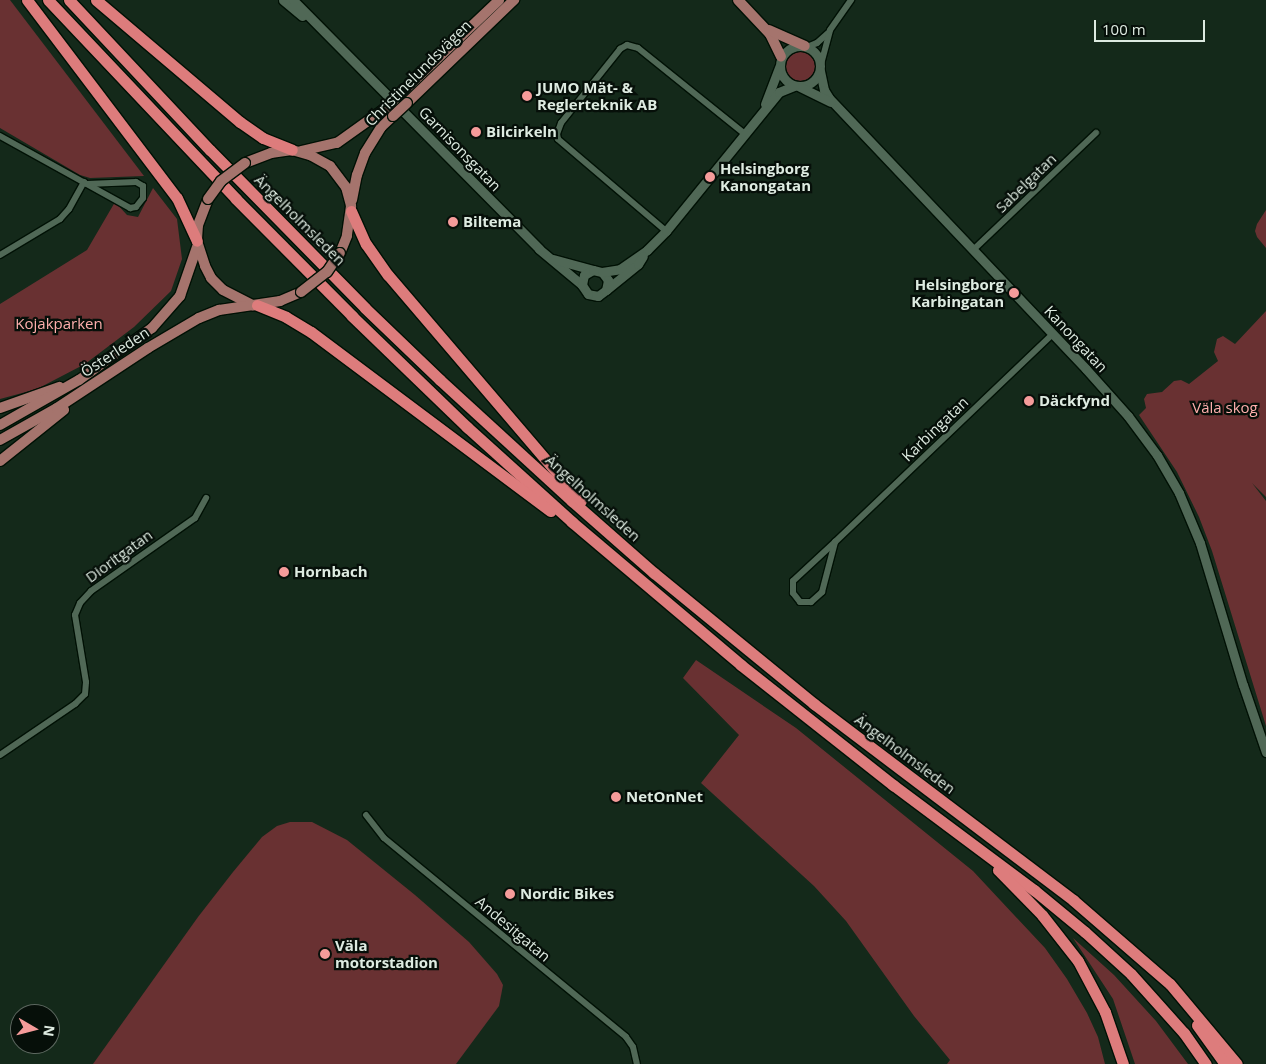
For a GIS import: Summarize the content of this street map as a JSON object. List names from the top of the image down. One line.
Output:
{"streets":{"highway":["Ängelholmsleden"],"main road":["Christinelundsvägen","Österleden"],"street":["Garnisonsgatan","Sabelgatan","Kanongatan","Karbingatan","Dioritgatan","Andesitgatan"]},"crossings":[["Christinelundsvägen","Österleden"],["Sabelgatan","Kanongatan"],["Kanongatan","Karbingatan"]],"parks":["Kojakparken","Väla skog"],"places":["JUMO Mät- & Reglerteknik AB","Bilcirkeln","Helsingborg Kanongatan","Biltema","Helsingborg Karbingatan","Däckfynd","Hornbach","NetOnNet","Nordic Bikes","Väla motorstadion"],"scale_bar":"100 m","north":"right"}
